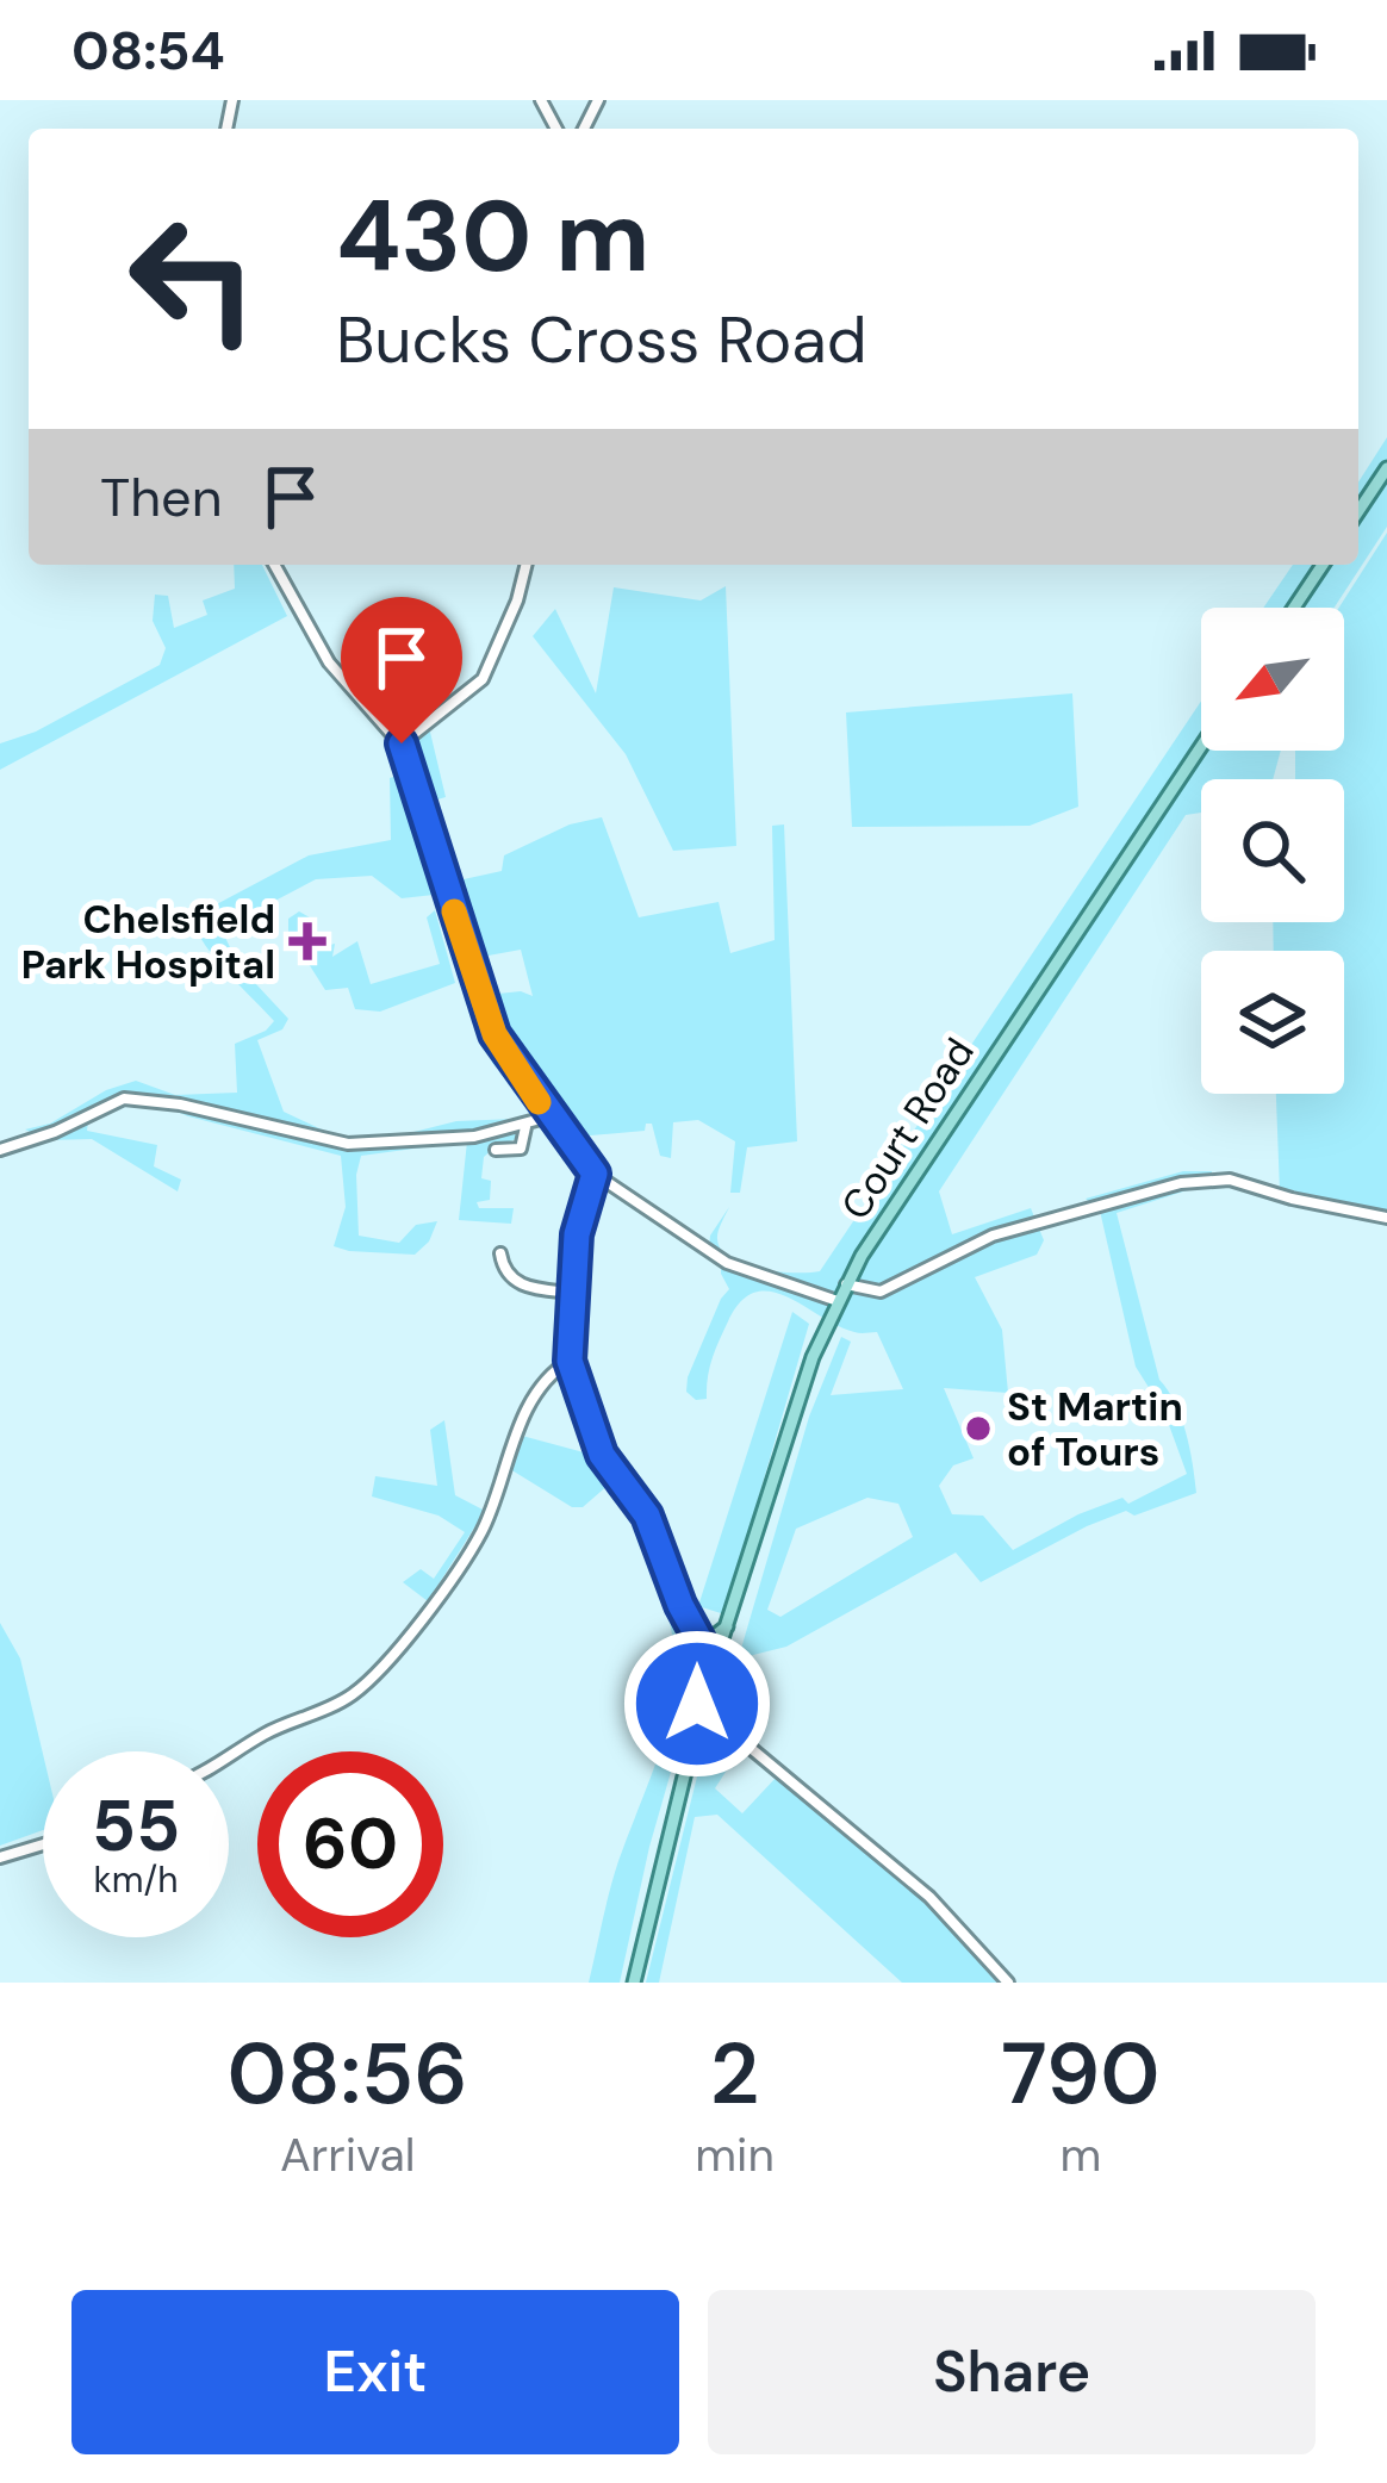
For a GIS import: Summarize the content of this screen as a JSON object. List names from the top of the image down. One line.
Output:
{"streets":{"main road":["Court Road"]},"places":{"health":["Chelsfield Park Hospital"],"other":["St Martin of Tours"]},"north":"bottom left","page":{"status":"08:54","turn":["430 m","Bucks Cross Road"],"then":"Then","speed":"55 km/h","limit":"60","eta":["08:56","Arrival","2","min","790","m"],"buttons":["Exit","Share"]}}
